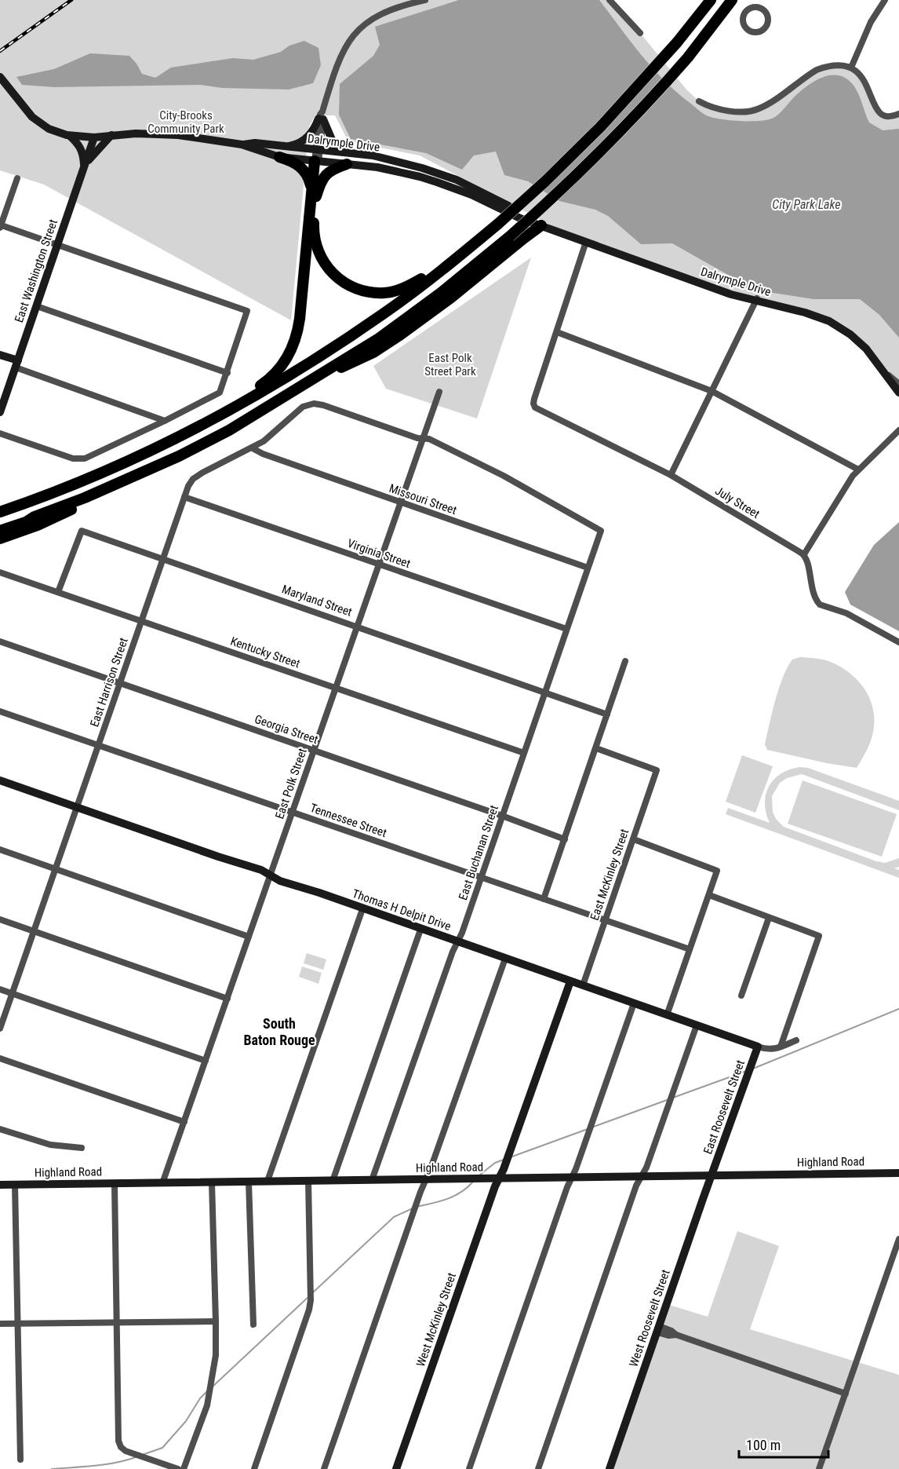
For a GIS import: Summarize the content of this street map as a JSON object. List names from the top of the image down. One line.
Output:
{"streets":{"street":["Dalrymple Drive","East Washington Street","Missouri Street","July Street","Virginia Street","Maryland Street","Kentucky Street","East Harrison Street","Georgia Street","East Polk Street","Tennessee Street","East Buchanan Street","East McKinley Street","Thomas H Delpit Drive","East Roosevelt Street","Highland Road","West Roosevelt Street","West McKinley Street"]},"crossings":[["Dalrymple Drive","East Washington Street"],["Missouri Street","East Harrison Street"],["Missouri Street","East Polk Street"],["Missouri Street","East Buchanan Street"],["Virginia Street","East Harrison Street"],["Virginia Street","East Polk Street"],["Virginia Street","East Buchanan Street"],["Maryland Street","Kentucky Street"],["Maryland Street","East Harrison Street"],["Maryland Street","East Polk Street"],["Maryland Street","East Buchanan Street"],["Kentucky Street","East Harrison Street"],["Kentucky Street","East Polk Street"],["Kentucky Street","East Buchanan Street"],["East Harrison Street","Georgia Street"],["East Harrison Street","East Polk Street"],["East Harrison Street","Tennessee Street"],["East Harrison Street","East Buchanan Street"],["East Harrison Street","Thomas H Delpit Drive"],["Georgia Street","East Polk Street"],["Georgia Street","East Buchanan Street"],["East Polk Street","Tennessee Street"],["East Polk Street","East Buchanan Street"],["East Polk Street","Thomas H Delpit Drive"],["East Polk Street","Highland Road"],["Tennessee Street","East Buchanan Street"],["Tennessee Street","East McKinley Street"],["East Buchanan Street","Thomas H Delpit Drive"],["East Buchanan Street","Highland Road"],["East McKinley Street","Thomas H Delpit Drive"],["Thomas H Delpit Drive","East Roosevelt Street"],["East Roosevelt Street","Highland Road"],["East Roosevelt Street","West Roosevelt Street"],["Highland Road","West Roosevelt Street"],["Highland Road","West McKinley Street"]],"districts":["South Baton Rouge"],"water":["City Park Lake"],"parks":["City-Brooks Community Park","East Polk Street Park"],"scale_bar":"100 m"}
